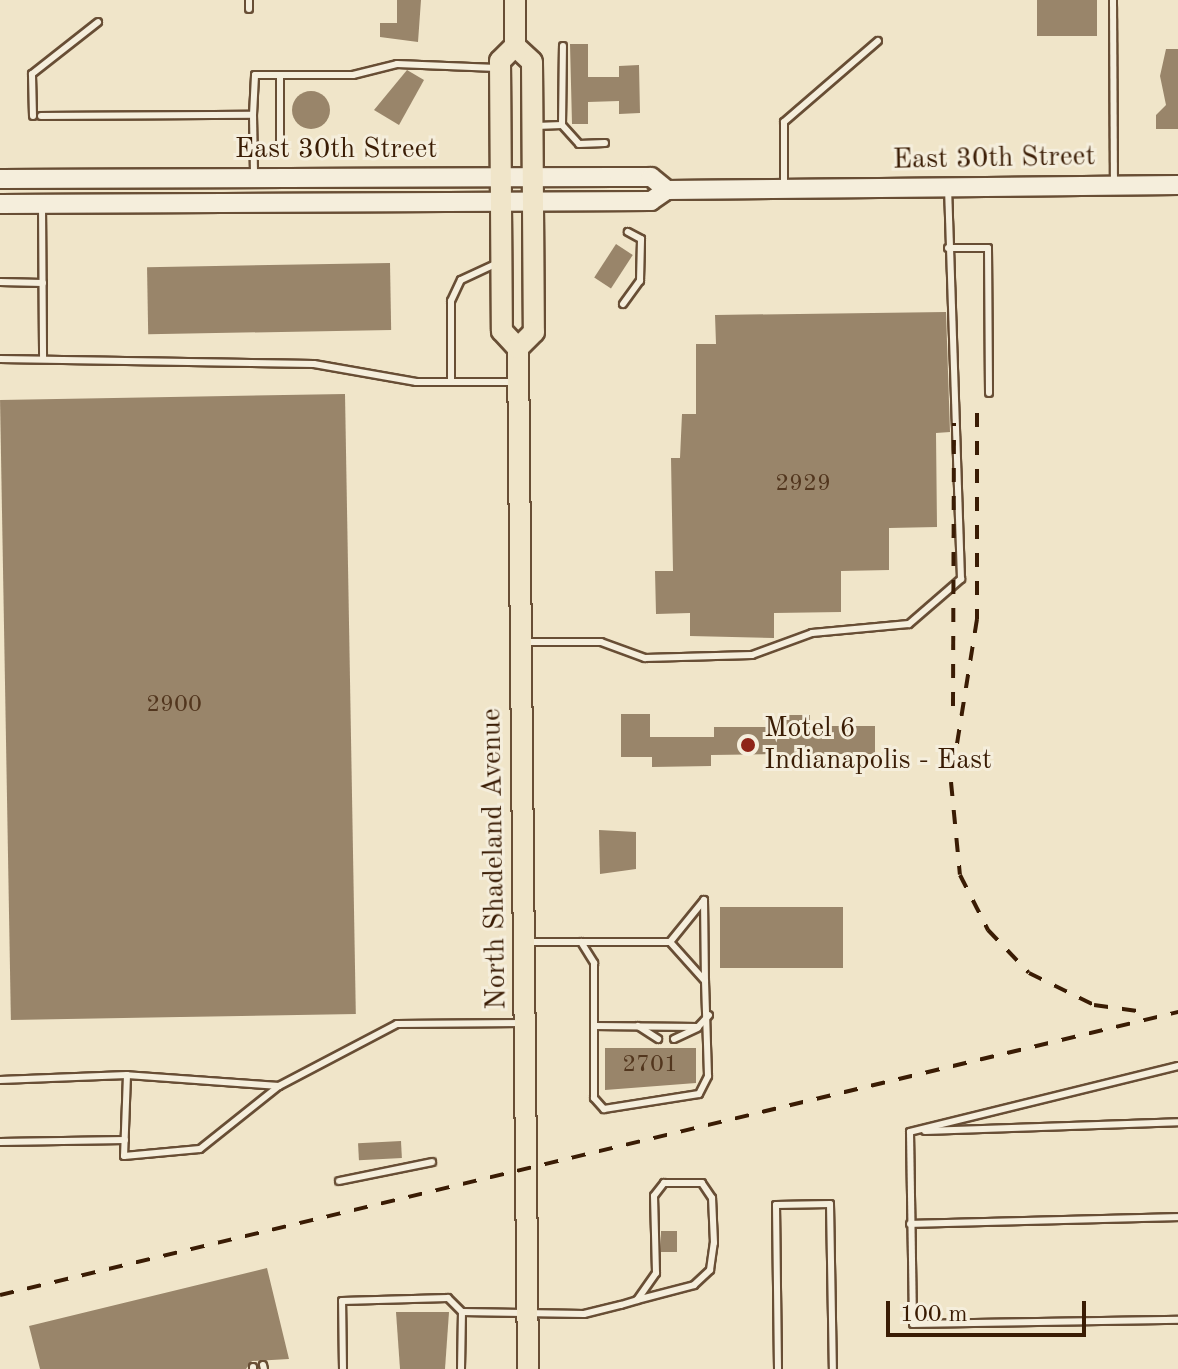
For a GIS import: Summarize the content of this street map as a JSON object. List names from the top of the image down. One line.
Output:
{"streets":{"main road":["East 30th Street","North Shadeland Avenue"]},"crossings":[["East 30th Street","North Shadeland Avenue"]],"places":["Motel 6 Indianapolis - East"],"house_numbers":["2929","2900","2701"],"scale_bar":"100 m"}
